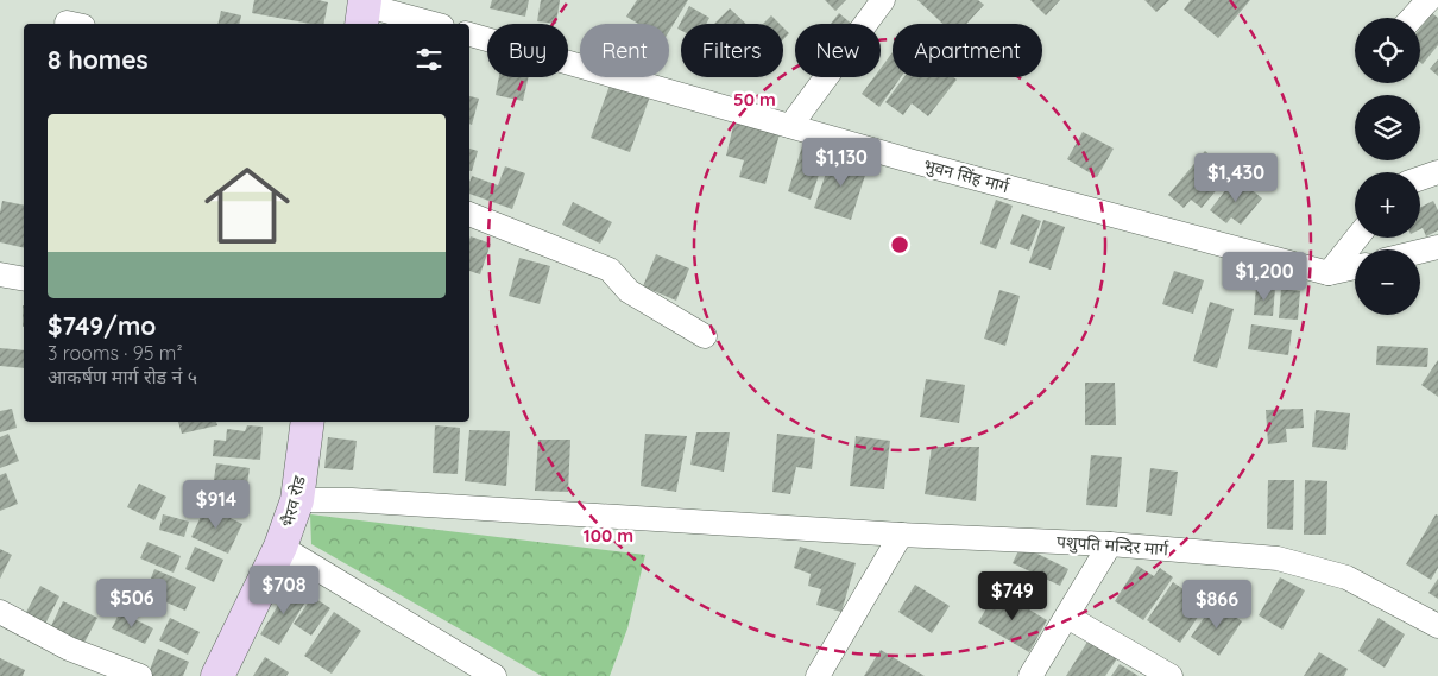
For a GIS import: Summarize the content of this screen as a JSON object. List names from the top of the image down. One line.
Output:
{"streets":{"main road":["भैरव रोड"],"street":["भुवन सिंह मार्ग","पशुपति मन्दिर मार्ग"]},"crossings":[["भैरव रोड","पशुपति मन्दिर मार्ग"]],"page":{"map_buttons":["+","−"],"chip":["Buy","Rent","Filters","New","Apartment"],"heading":"8 homes","list":[{"name":"$749/mo","note":"3 rooms · 95 m² · आकर्षण मार्ग रोड नं ५"}],"price":["$1,130","$1,430","$1,200","$914","$708","$749","$506","$866"]},"rings":["50 m","100 m"]}
